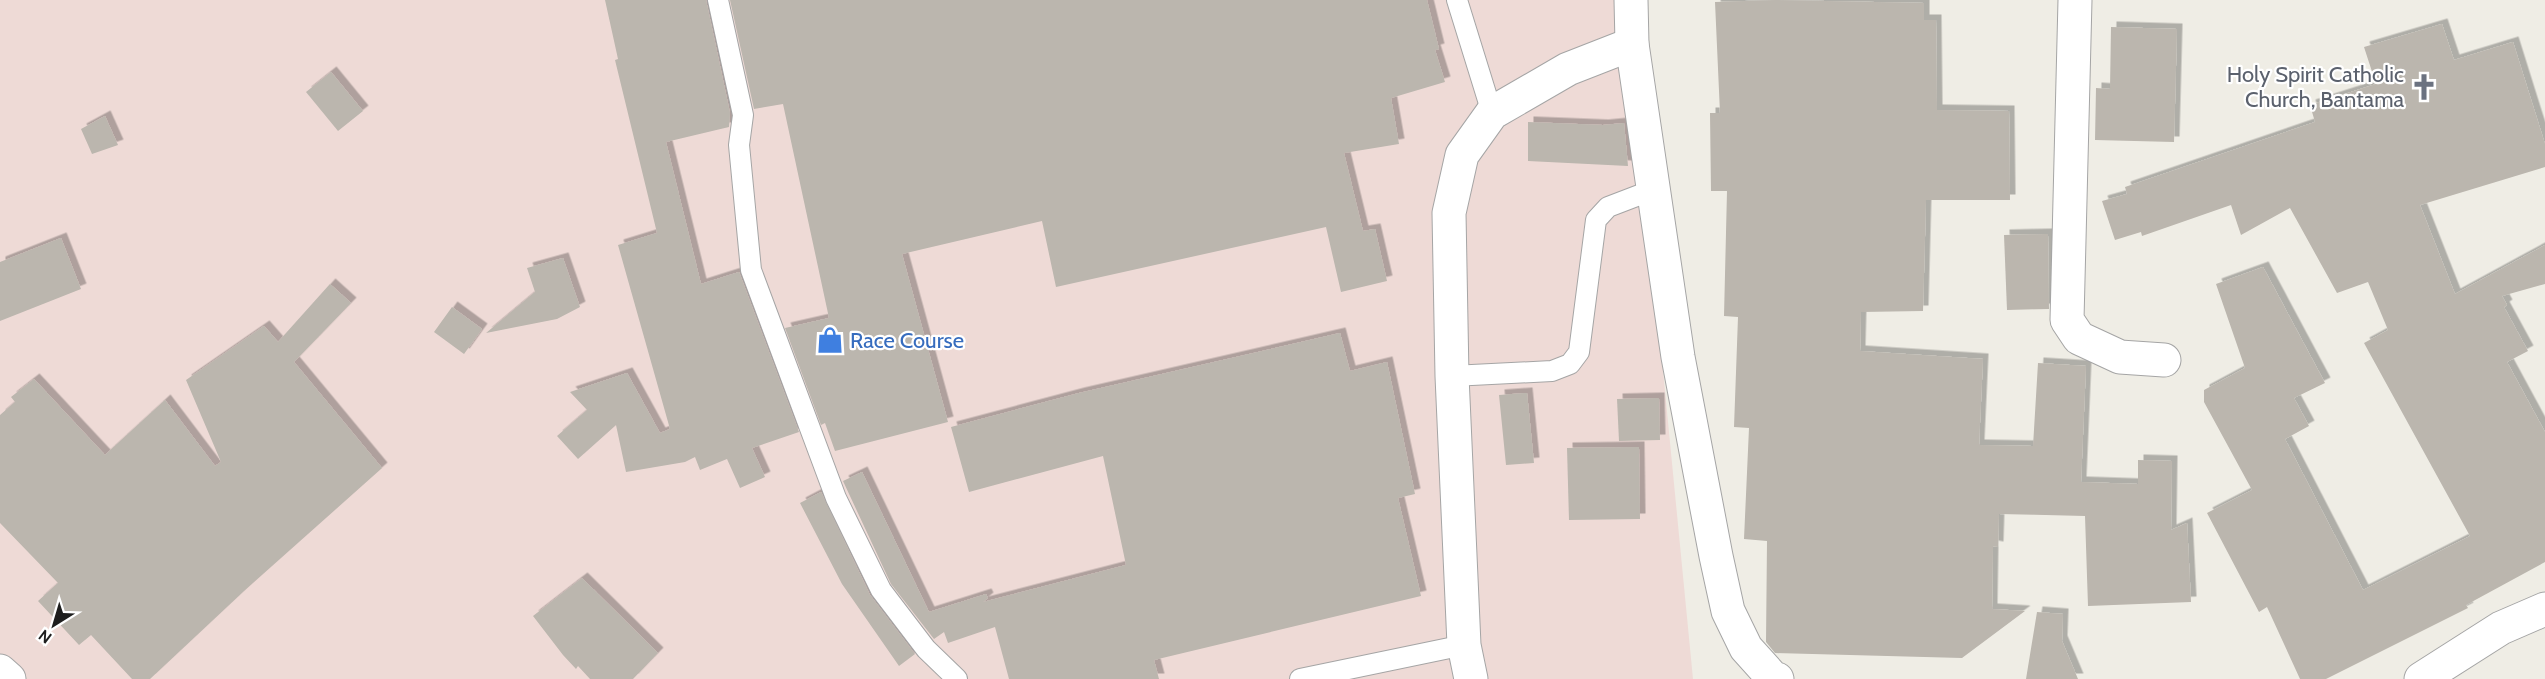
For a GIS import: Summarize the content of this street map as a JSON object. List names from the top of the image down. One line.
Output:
{"places":{"church":["Holy Spirit Catholic Church, Bantama"],"shop":["Race Course"]},"north":"bottom left"}
